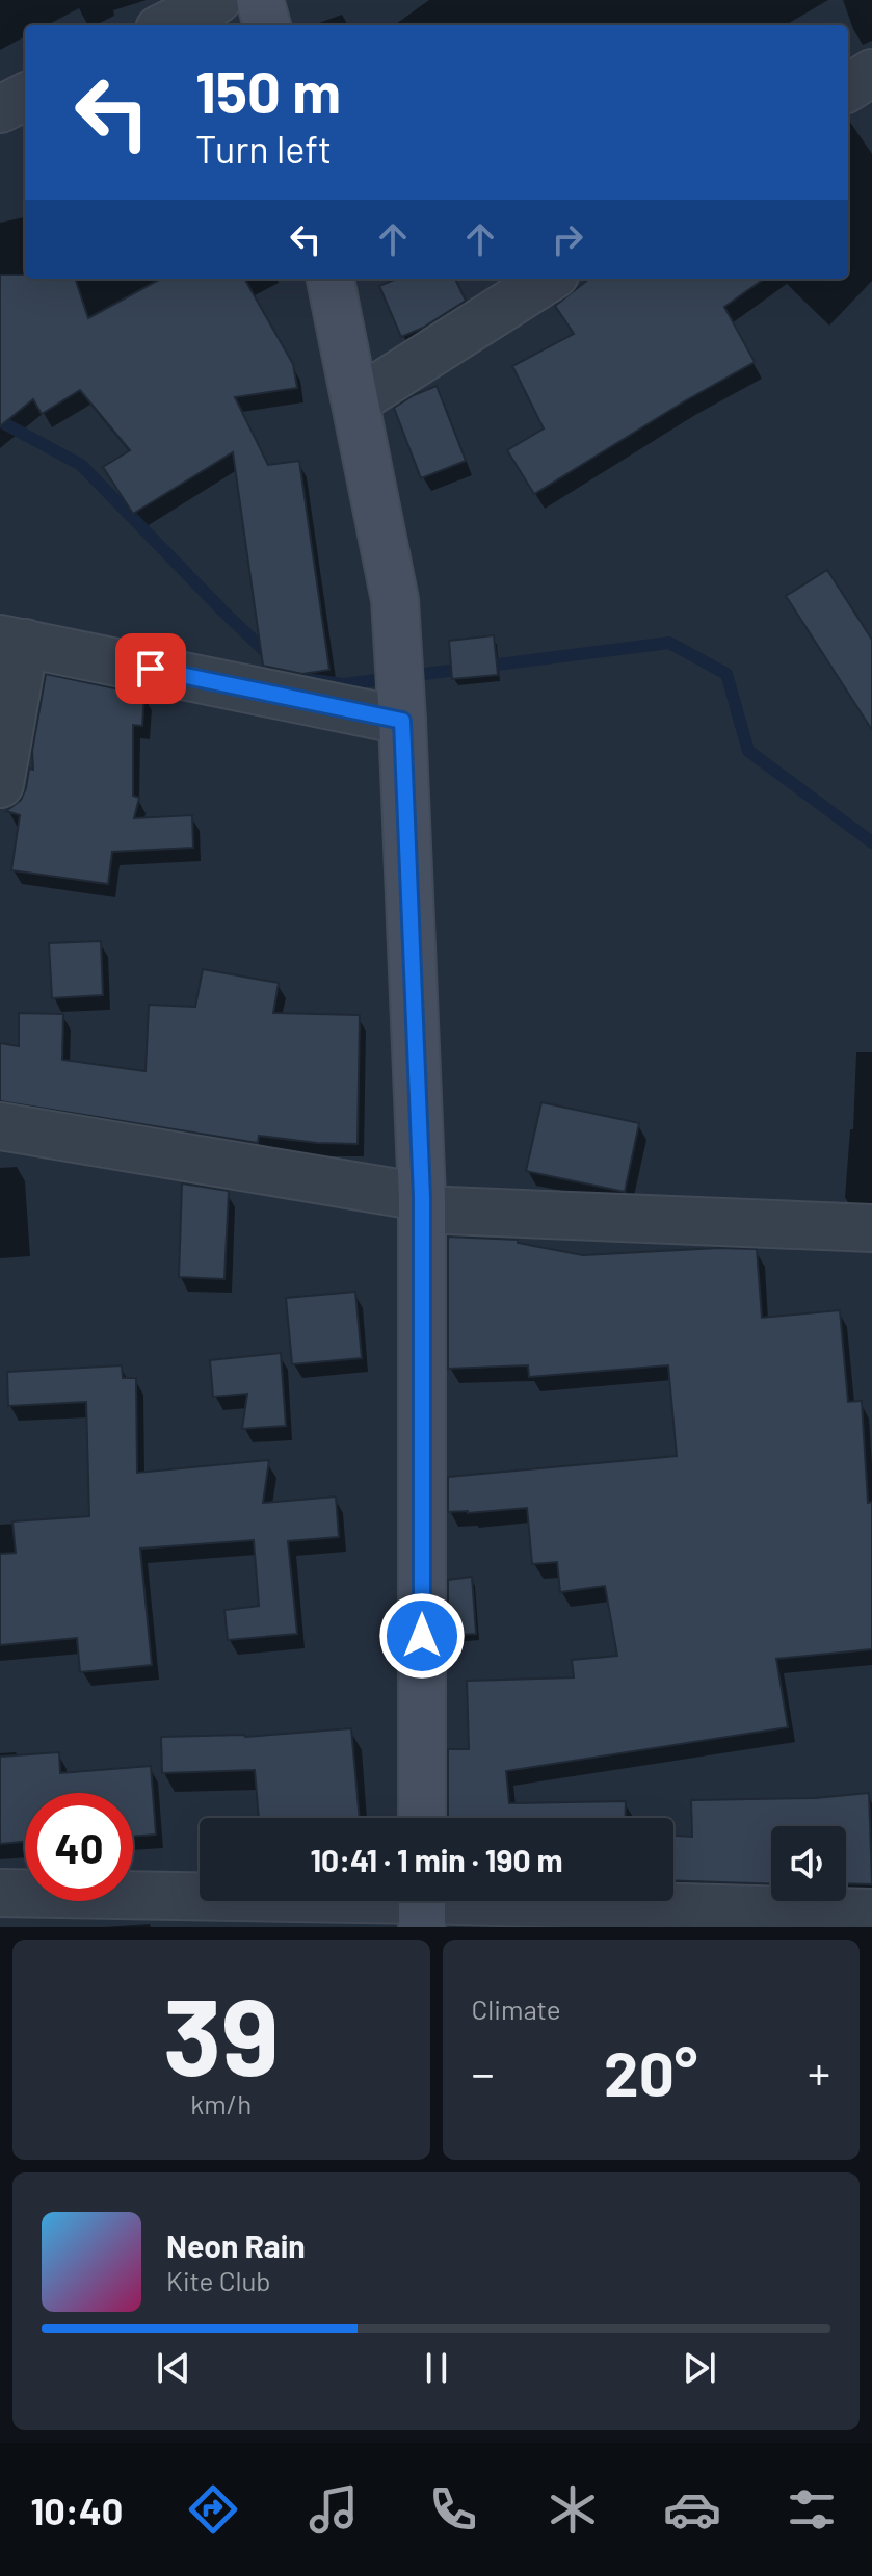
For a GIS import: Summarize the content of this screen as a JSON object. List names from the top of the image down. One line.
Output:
{"page":{"turn":["150 m","Turn left"],"limit":"40","trip":"10:41 · 1 min · 190 m","tile":[["39","km/h"],"Climate"],"heat":["−","20°","+"],"song":["Neon Rain","Kite Club"],"tabs":"10:40"}}
